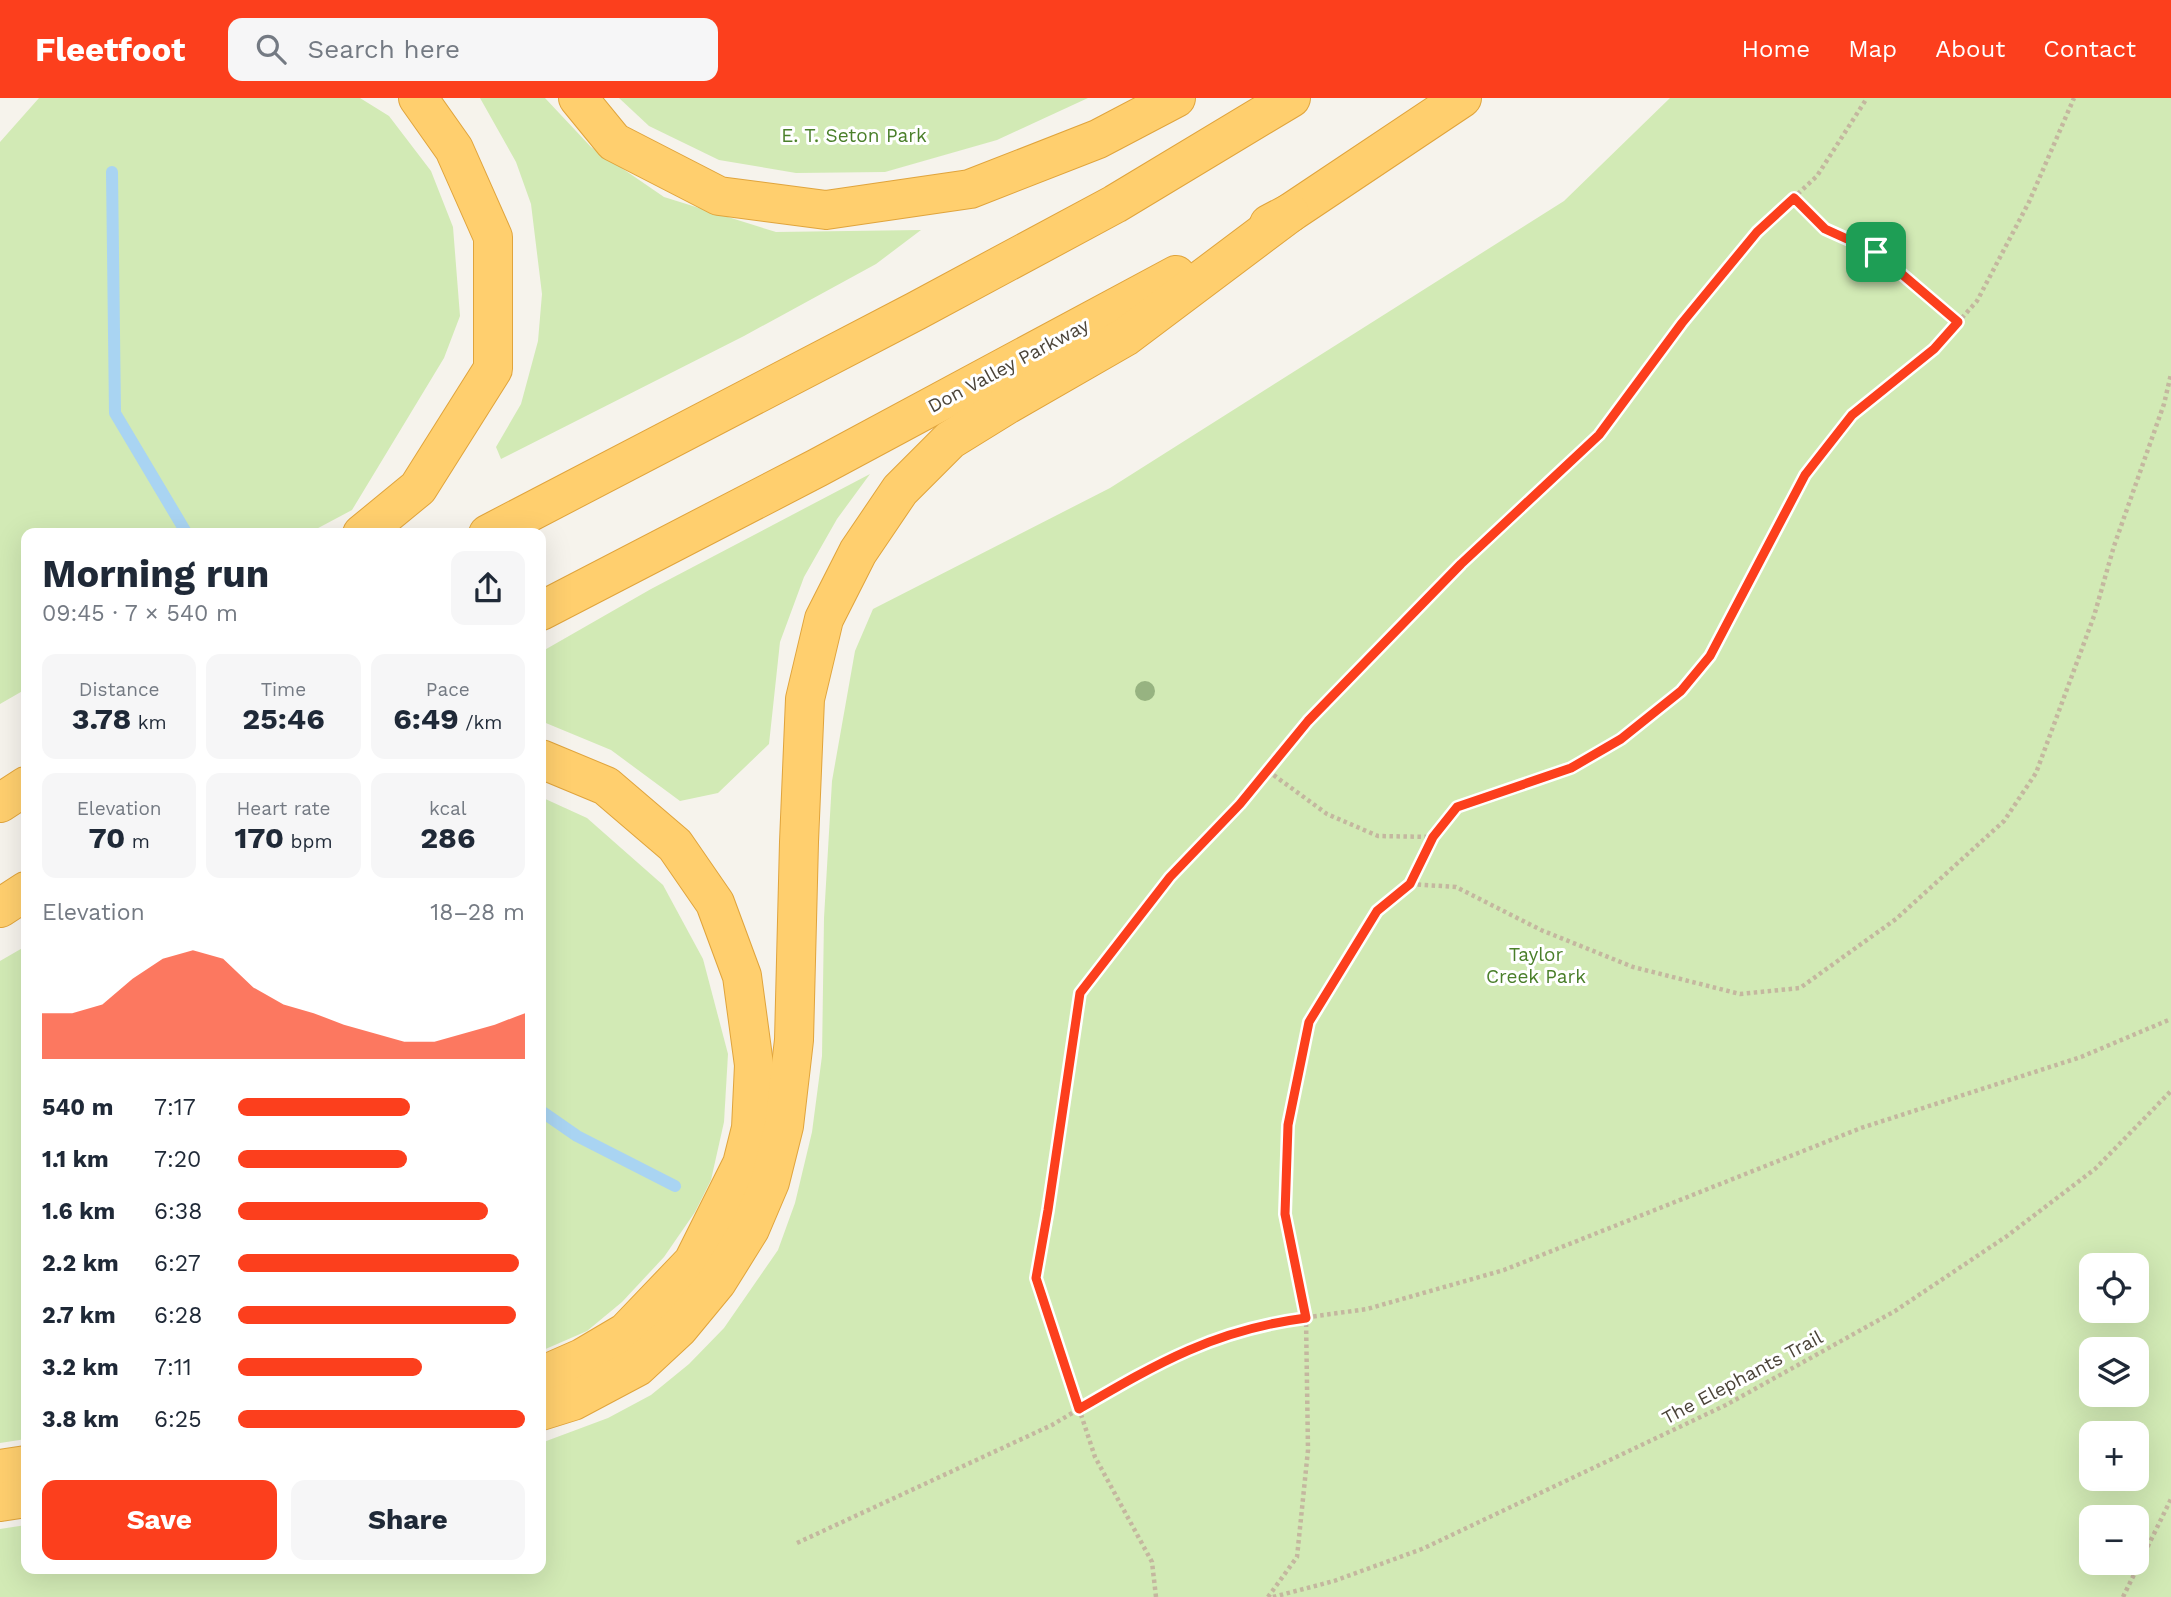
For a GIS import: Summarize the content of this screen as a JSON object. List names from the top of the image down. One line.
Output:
{"streets":{"highway":["Don Valley Parkway"],"path":["The Elephants Trail"]},"parks":["E. T. Seton Park","Taylor Creek Park"],"page":{"header":"Fleetfoot","search":"Search here","nav":["Home","Map","About","Contact"],"heading":["Morning run","09:45 · 7 × 540 m"],"stats":[["Distance","3.78 km"],["Time","25:46"],["Pace","6:49 /km"],["Elevation","70 m"],["Heart rate","170 bpm"],["kcal","286"]],"chart":["Elevation","18–28 m"],"list":[{"name":"540 m","note":"7:17"},{"name":"1.1 km","note":"7:20"},{"name":"1.6 km","note":"6:38"},{"name":"2.2 km","note":"6:27"},{"name":"2.7 km","note":"6:28"},{"name":"3.2 km","note":"7:11"},{"name":"3.8 km","note":"6:25"}],"map_buttons":["+","−"],"buttons":["Save","Share"]}}
